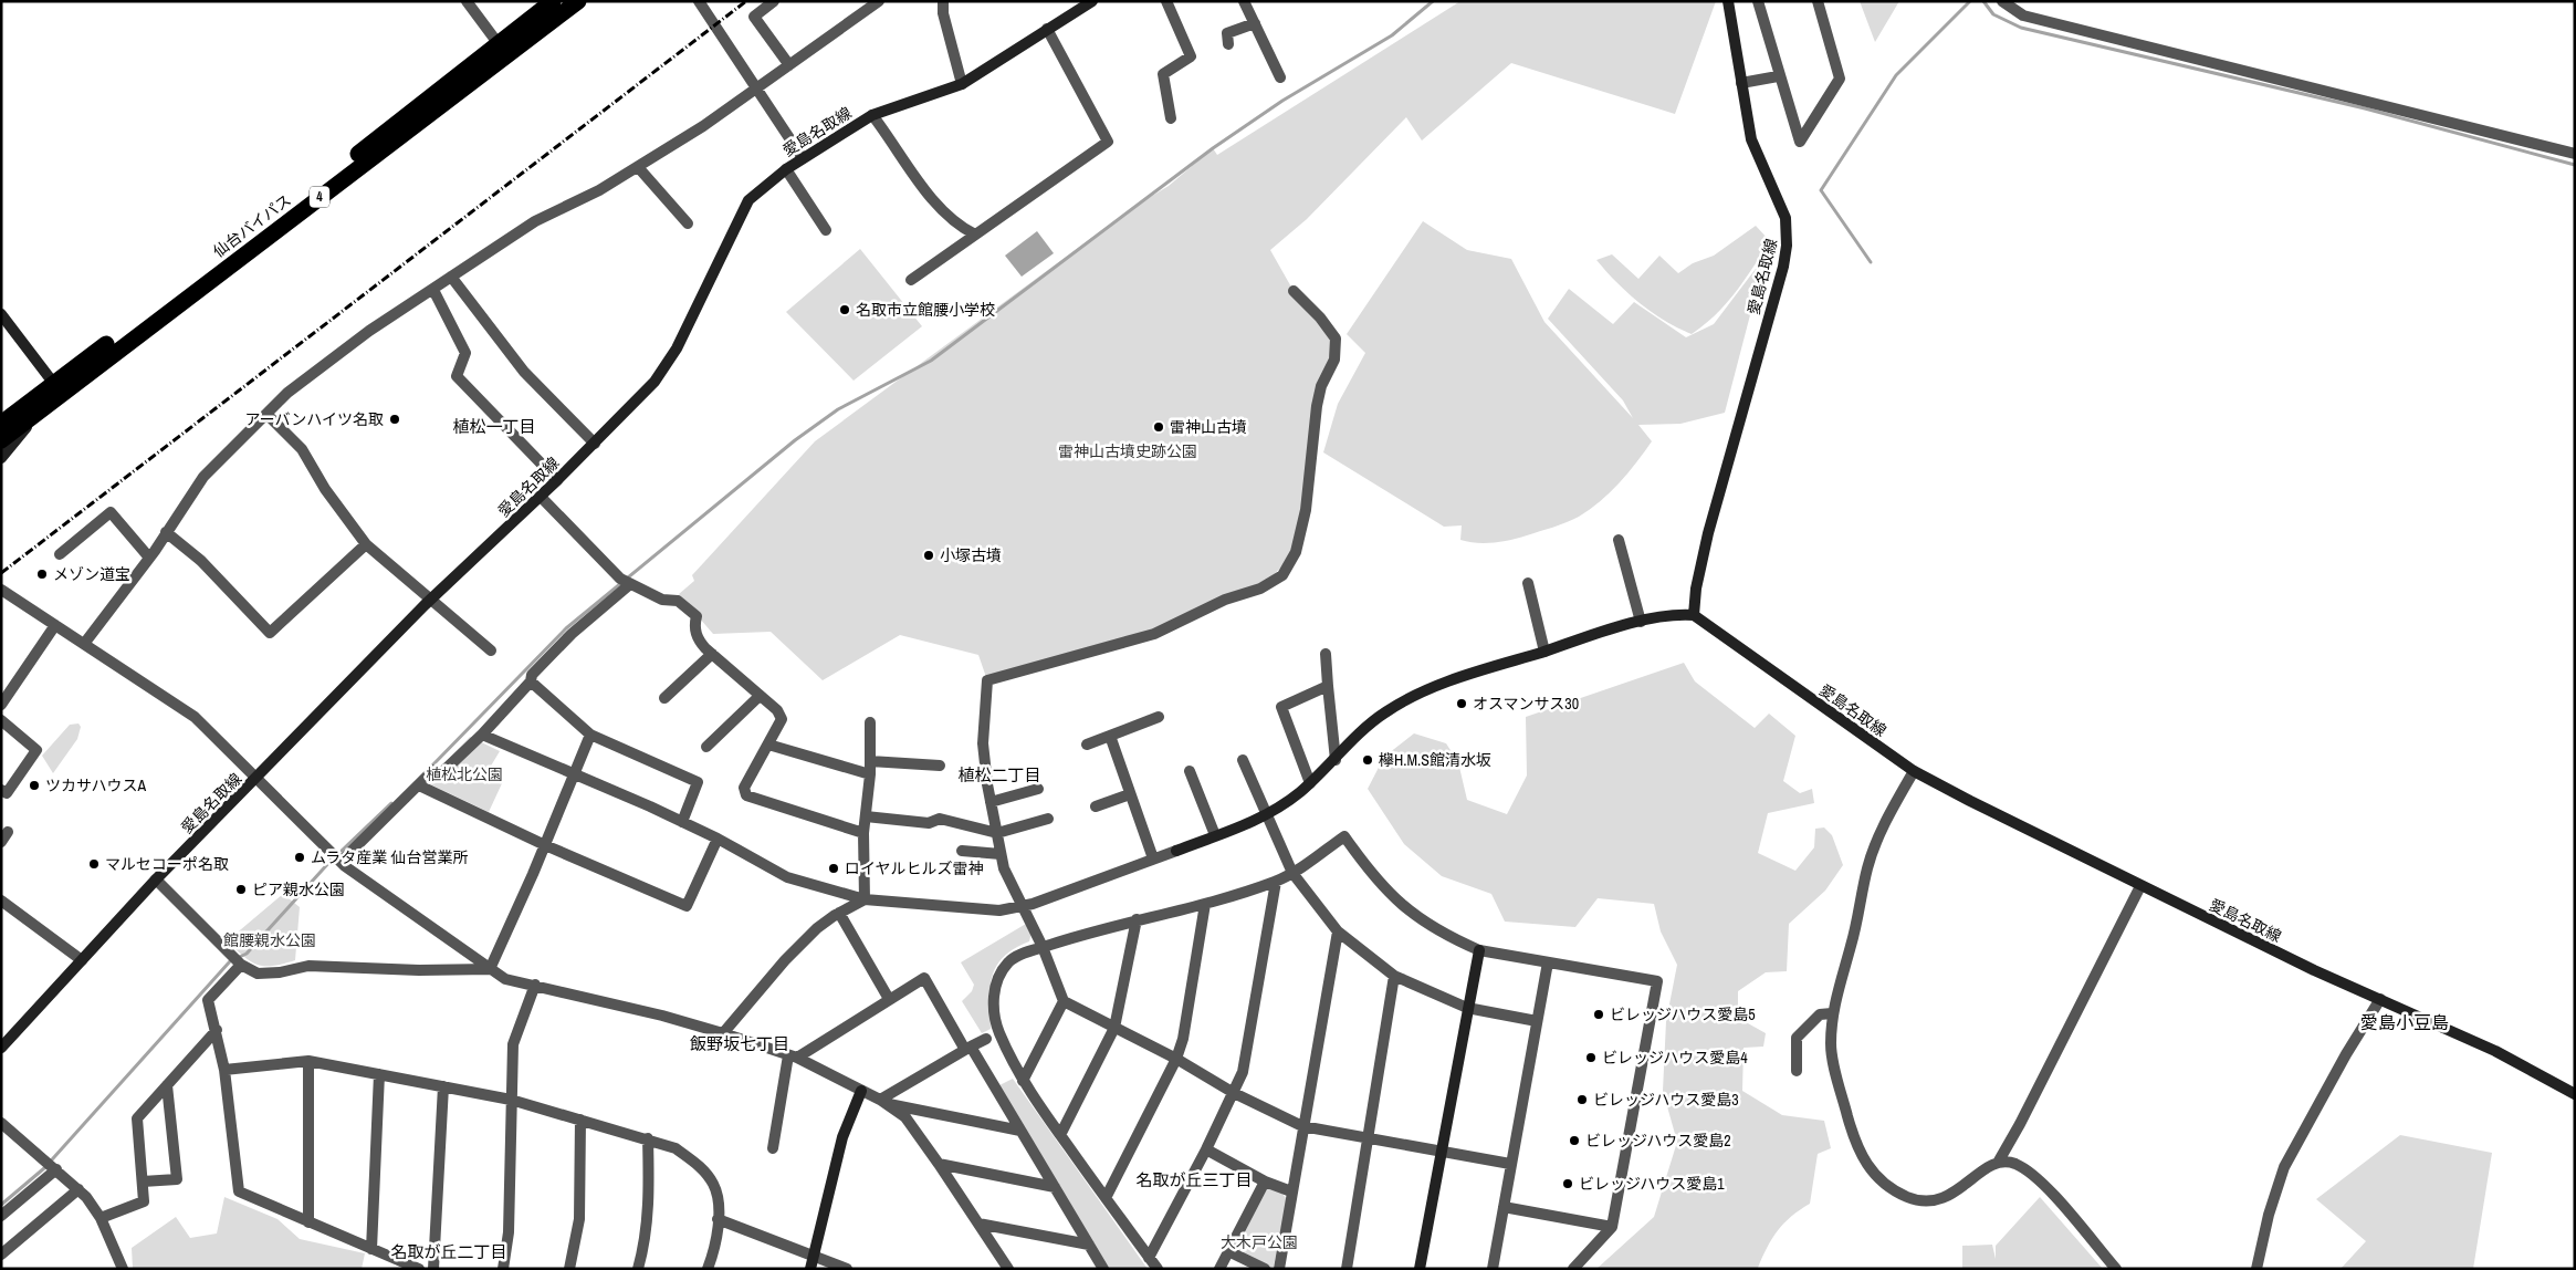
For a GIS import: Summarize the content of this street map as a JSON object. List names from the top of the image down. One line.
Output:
{"streets":{"highway":["4","仙台バイパス"],"main road":["愛島名取線"]},"districts":["植松一丁目","植松二丁目","愛島小豆島","飯野坂七丁目","名取が丘三丁目","名取が丘二丁目"],"parks":["雷神山古墳史跡公園","植松北公園","館腰親水公園","大木戸公園"],"places":["名取市立館腰小学校","アーバンハイツ名取","雷神山古墳","小塚古墳","メゾン道宝","オスマンサス30","欅H.M.S館清水坂","ツカサハウスA","ムラタ産業 仙台営業所","マルセコーポ名取","ロイヤルヒルズ雷神","ピア親水公園","ビレッジハウス愛島5","ビレッジハウス愛島4","ビレッジハウス愛島3","ビレッジハウス愛島2","ビレッジハウス愛島1"]}
